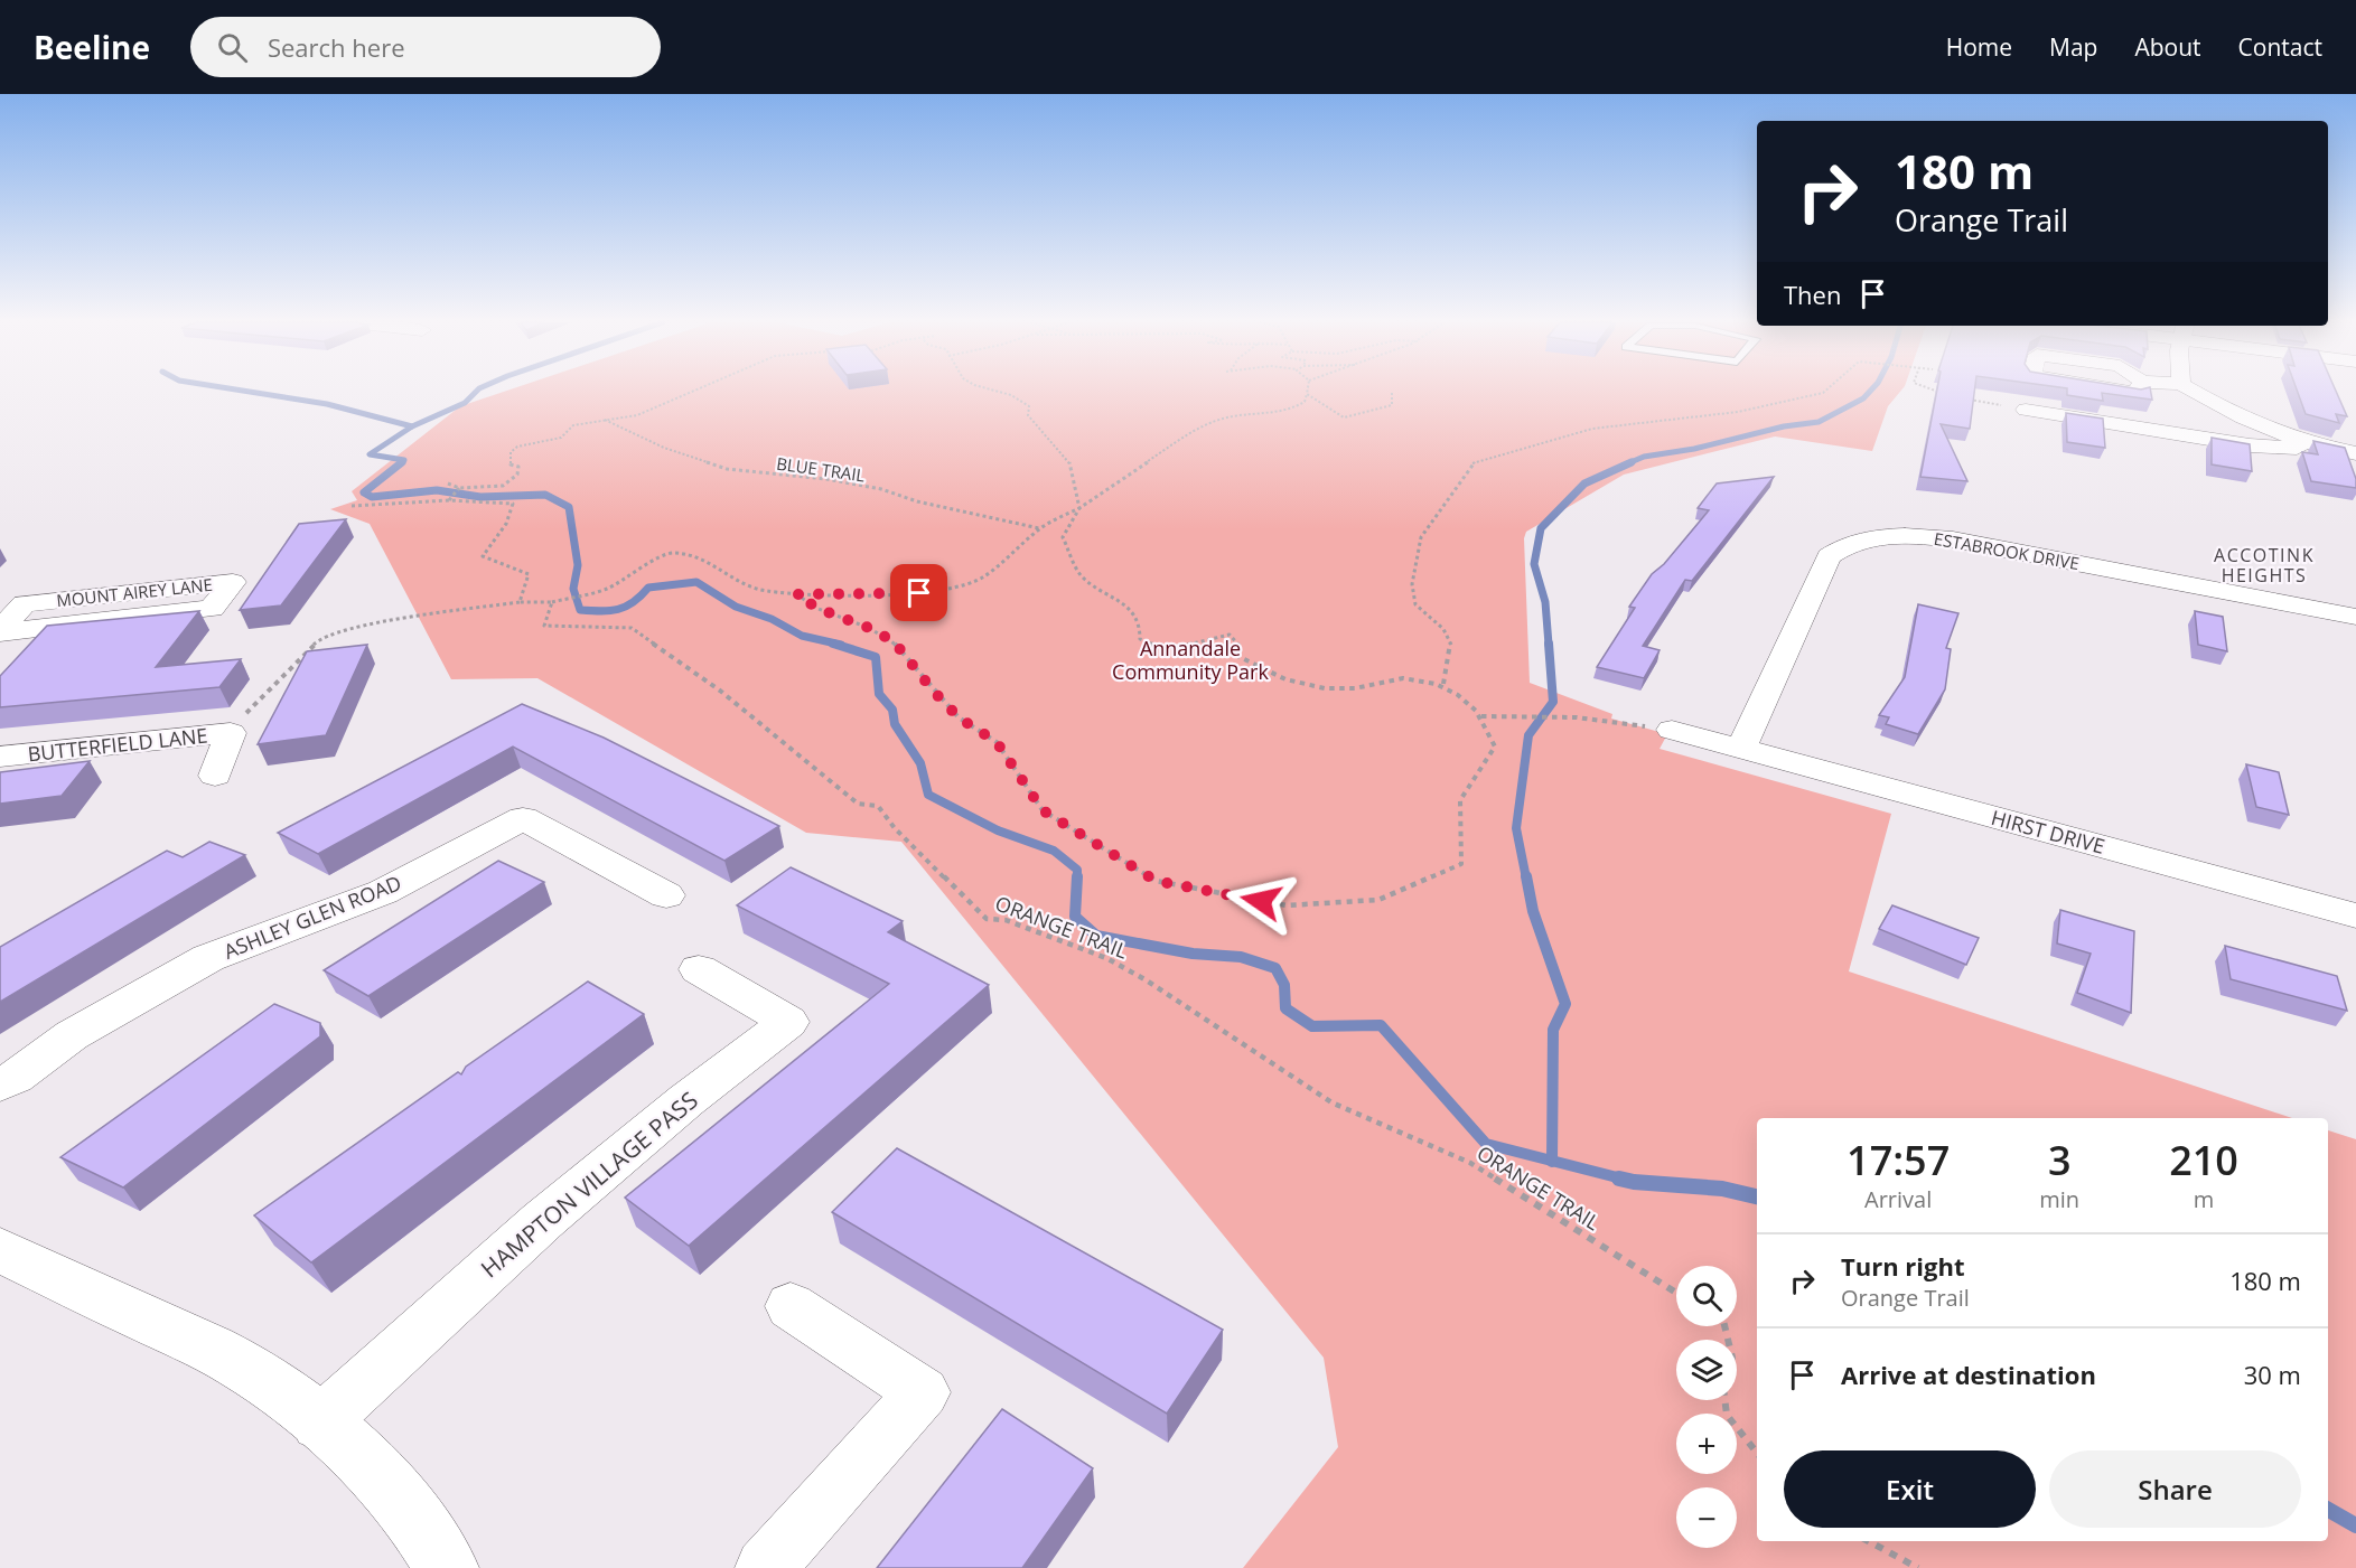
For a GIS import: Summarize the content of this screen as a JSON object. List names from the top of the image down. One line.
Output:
{"streets":{"street":["ESTABROOK DRIVE","MOUNT AIREY LANE","BUTTERFIELD LANE","HIRST DRIVE","ASHLEY GLEN ROAD","HAMPTON VILLAGE PASS"],"path":["BLUE TRAIL","ORANGE TRAIL"]},"crossings":[["ESTABROOK DRIVE","HIRST DRIVE"]],"districts":["ACCOTINK HEIGHTS"],"parks":["Annandale Community Park"],"page":{"header":"Beeline","search":"Search here","nav":["Home","Map","About","Contact"],"turn":["180 m","Orange Trail"],"then":"Then","eta":["17:57","Arrival","3","min","210","m"],"list":[{"name":"Turn right","note":"Orange Trail","value":"180 m"},{"name":"Arrive at destination","value":"30 m"}],"map_buttons":["+","−"],"buttons":["Exit","Share"]}}
